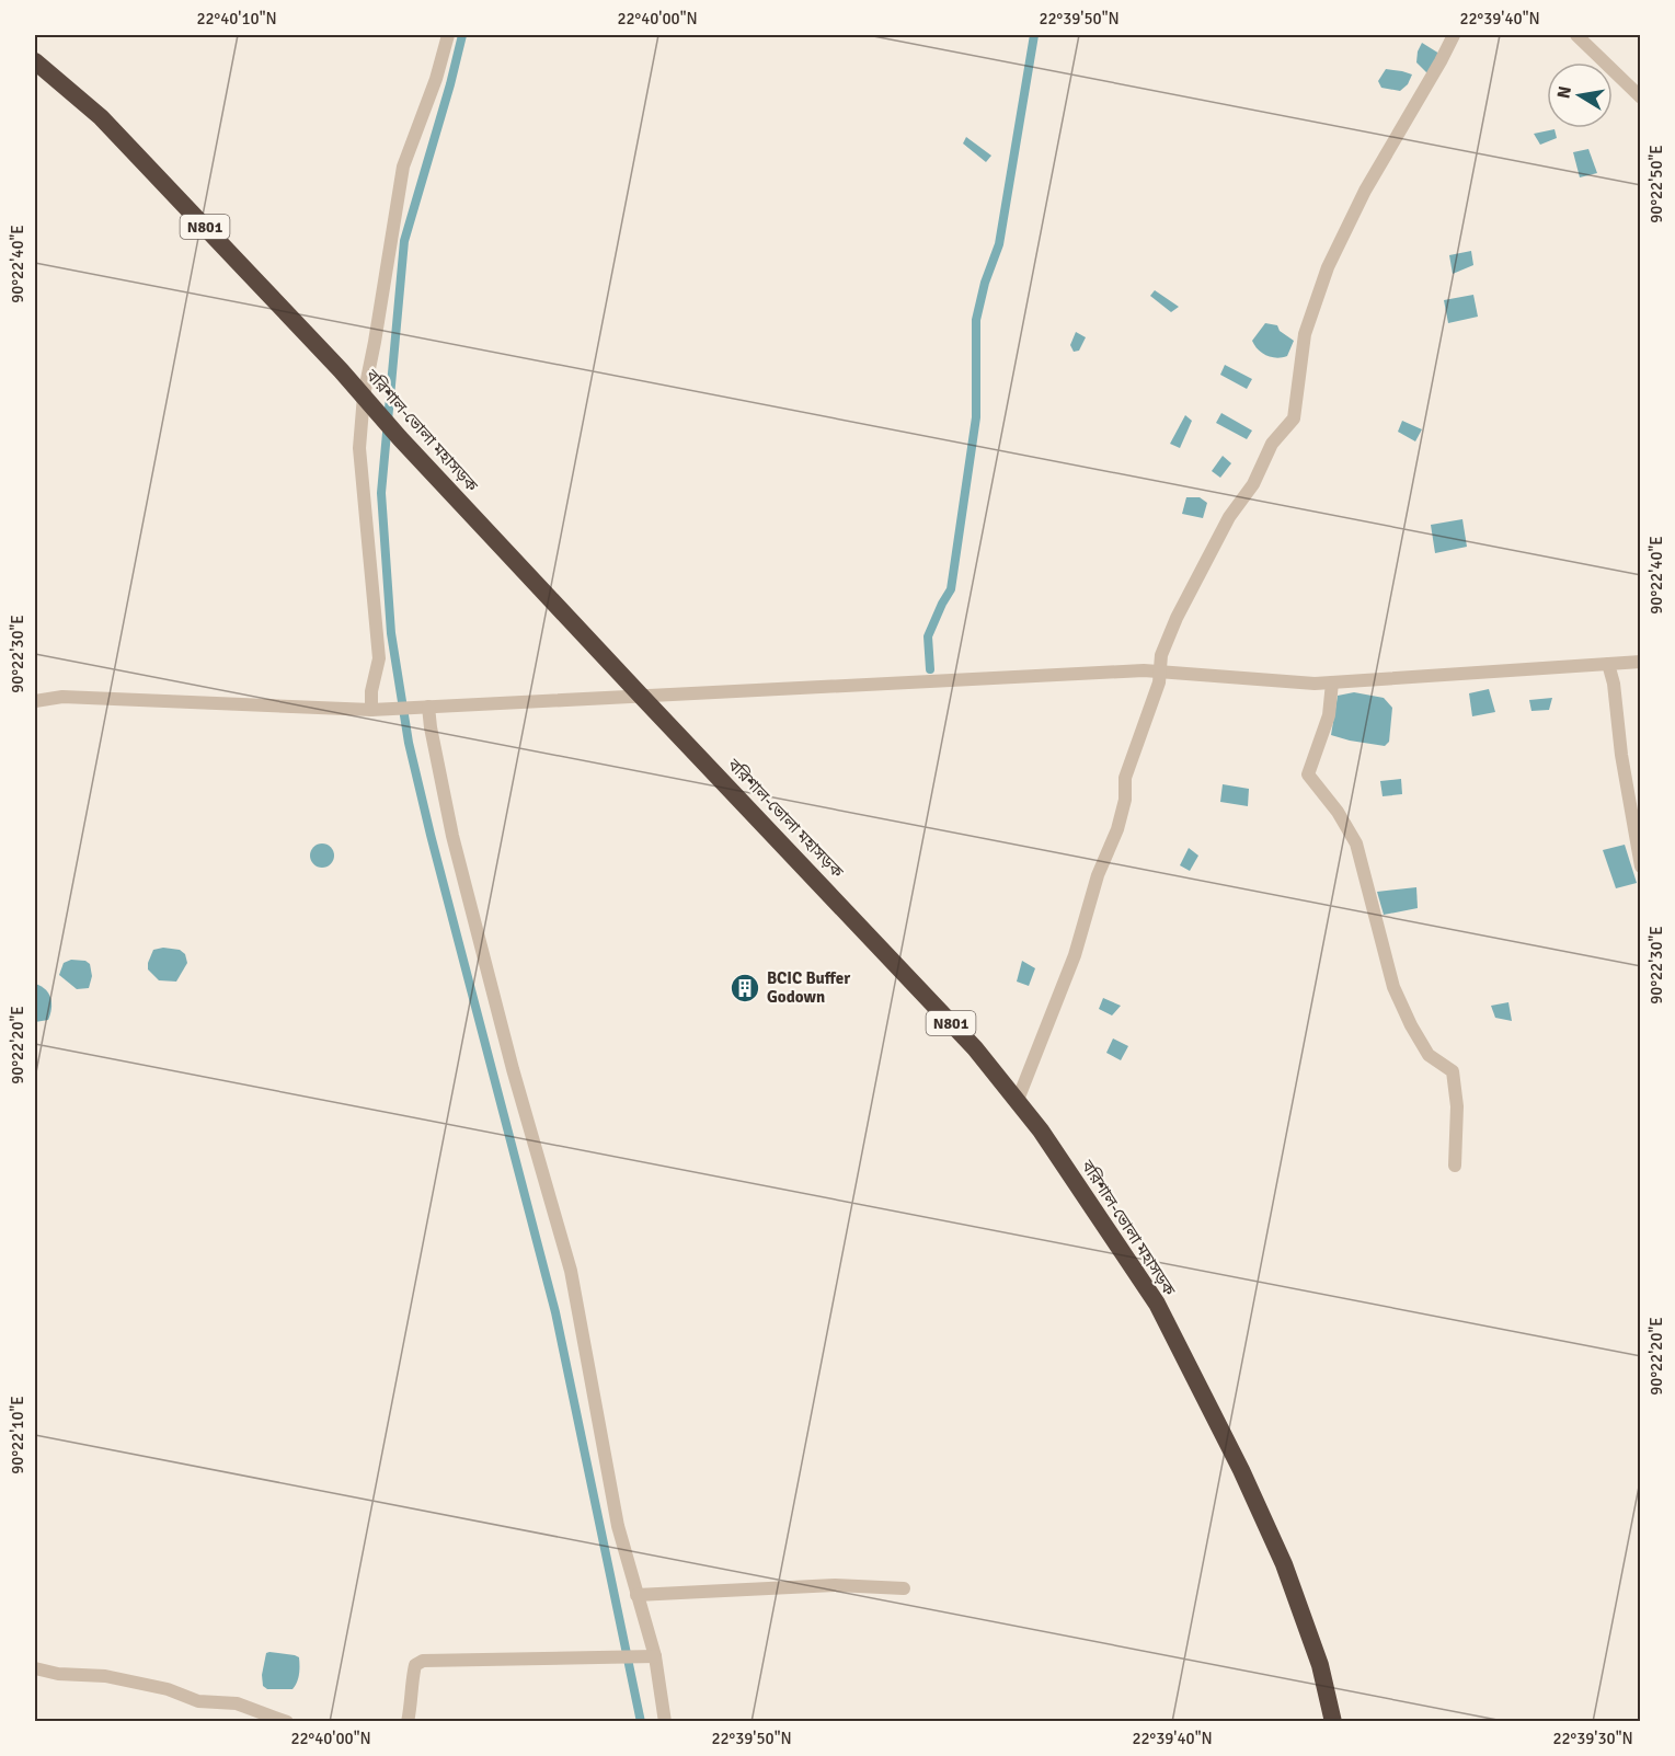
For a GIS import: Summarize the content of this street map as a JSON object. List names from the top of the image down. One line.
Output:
{"streets":{"highway":["N801","বরিশাল-ভোলা মহাসড়ক"]},"places":{"building":["BCIC Buffer Godown"]},"north":"left","coordinates":["22°40'10\"N","22°40'00\"N","22°39'50\"N","22°39'40\"N","90°22'50\"E","90°22'40\"E","90°22'30\"E","90°22'20\"E","90°22'10\"E","22°39'30\"N"]}
